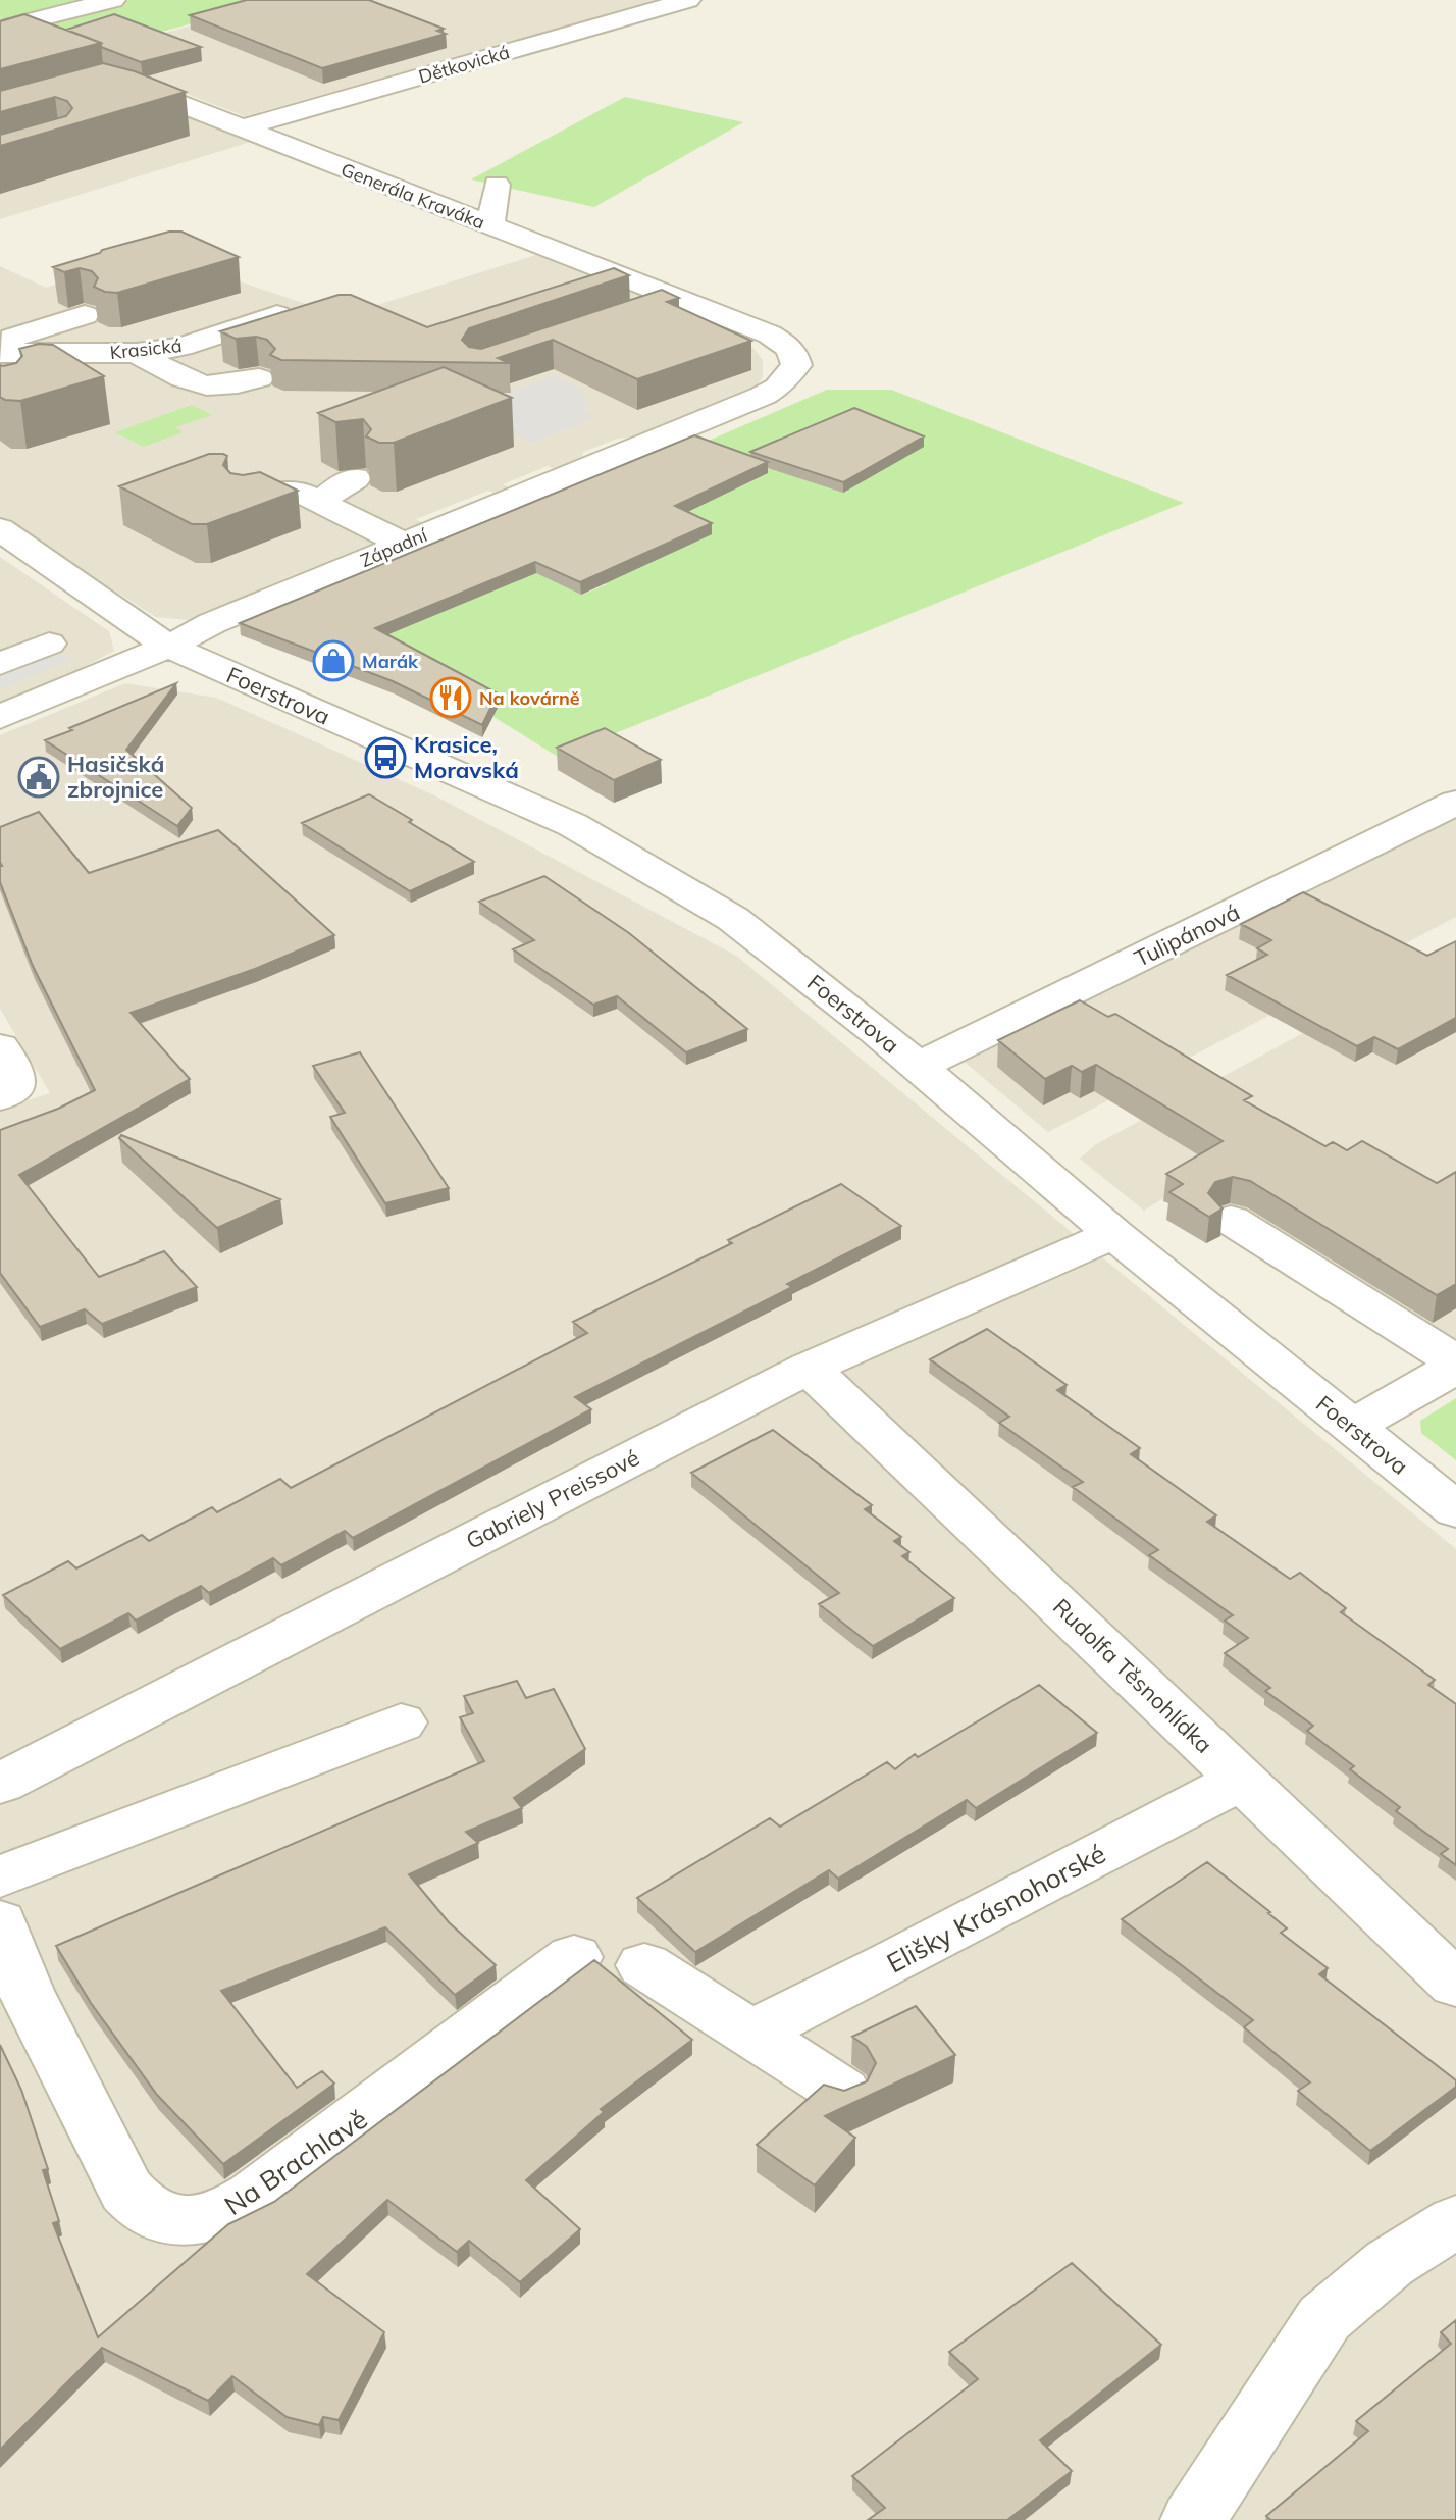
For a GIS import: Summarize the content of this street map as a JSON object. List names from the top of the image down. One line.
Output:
{"streets":{"street":["Dětkovická","Generála Kraváka","Krasická","Západní","Foerstrova","Tulipánová","Gabriely Preissové","Rudolfa Těsnohlídka","Elišky Krásnohorské","Na Brachlavě"]},"crossings":[["Dětkovická","Generála Kraváka"],["Generála Kraváka","Západní"],["Západní","Foerstrova"],["Foerstrova","Tulipánová"],["Foerstrova","Gabriely Preissové"],["Gabriely Preissové","Rudolfa Těsnohlídka"],["Rudolfa Těsnohlídka","Elišky Krásnohorské"]],"places":{"shop":["Marák"],"restaurant":["Na kovárně"],"bus stop":["Krasice, Moravská"],"public building":["Hasičská zbrojnice"]}}
